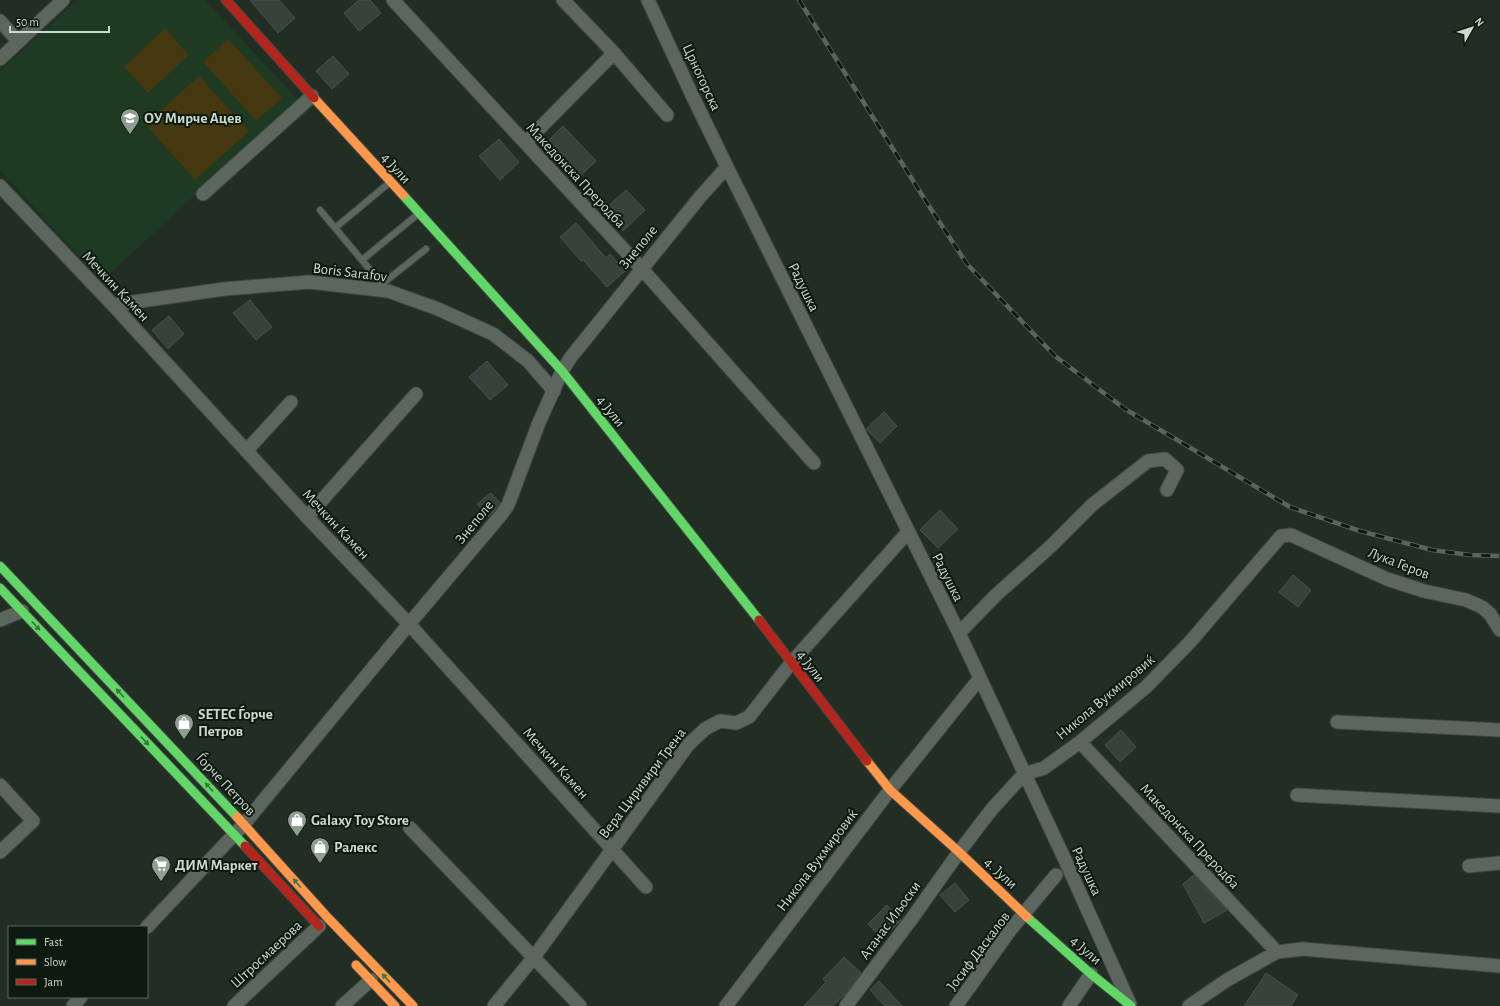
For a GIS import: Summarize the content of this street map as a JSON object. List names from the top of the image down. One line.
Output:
{"streets":{"street":["Црногорска","4 Јули","Македонска Преродба","Знеполе","Boris Sarafov","Мечкин Камен","Радушка","Лука Геров","Никола Вукмировиќ","Вера Циривири Трена","Ѓорче Петров","4. Јули","Aтанас Иљоски","Јосиф Даскалов","Штросмаерова"]},"crossings":[["Црногорска","Знеполе"],["Црногорска","Радушка"],["4 Јули","Знеполе"],["4 Јули","Радушка"],["4 Јули","Никола Вукмировиќ"],["4 Јули","Вера Циривири Трена"],["4 Јули","4. Јули"],["4 Јули","Aтанас Иљоски"],["4 Јули","Јосиф Даскалов"],["Македонска Преродба","Знеполе"],["Македонска Преродба","Никола Вукмировиќ"],["Знеполе","Boris Sarafov"],["Знеполе","Мечкин Камен"],["Знеполе","Радушка"],["Знеполе","Ѓорче Петров"],["Boris Sarafov","Мечкин Камен"],["Мечкин Камен","Вера Циривири Трена"],["Радушка","Никола Вукмировиќ"],["Радушка","Вера Циривири Трена"],["Лука Геров","Никола Вукмировиќ"],["Ѓорче Петров","Штросмаерова"],["4. Јули","Aтанас Иљоски"],["4. Јули","Јосиф Даскалов"]],"places":{"school or university":["ОУ Мирче Ацев"],"shop":["SETEC Ѓорче Петров","Galaxy Toy Store","Ралекс"],"supermarket":["ДИМ Маркет"]},"legend":["Fast","Slow","Jam"],"scale_bar":"50 m","north":"top right"}
